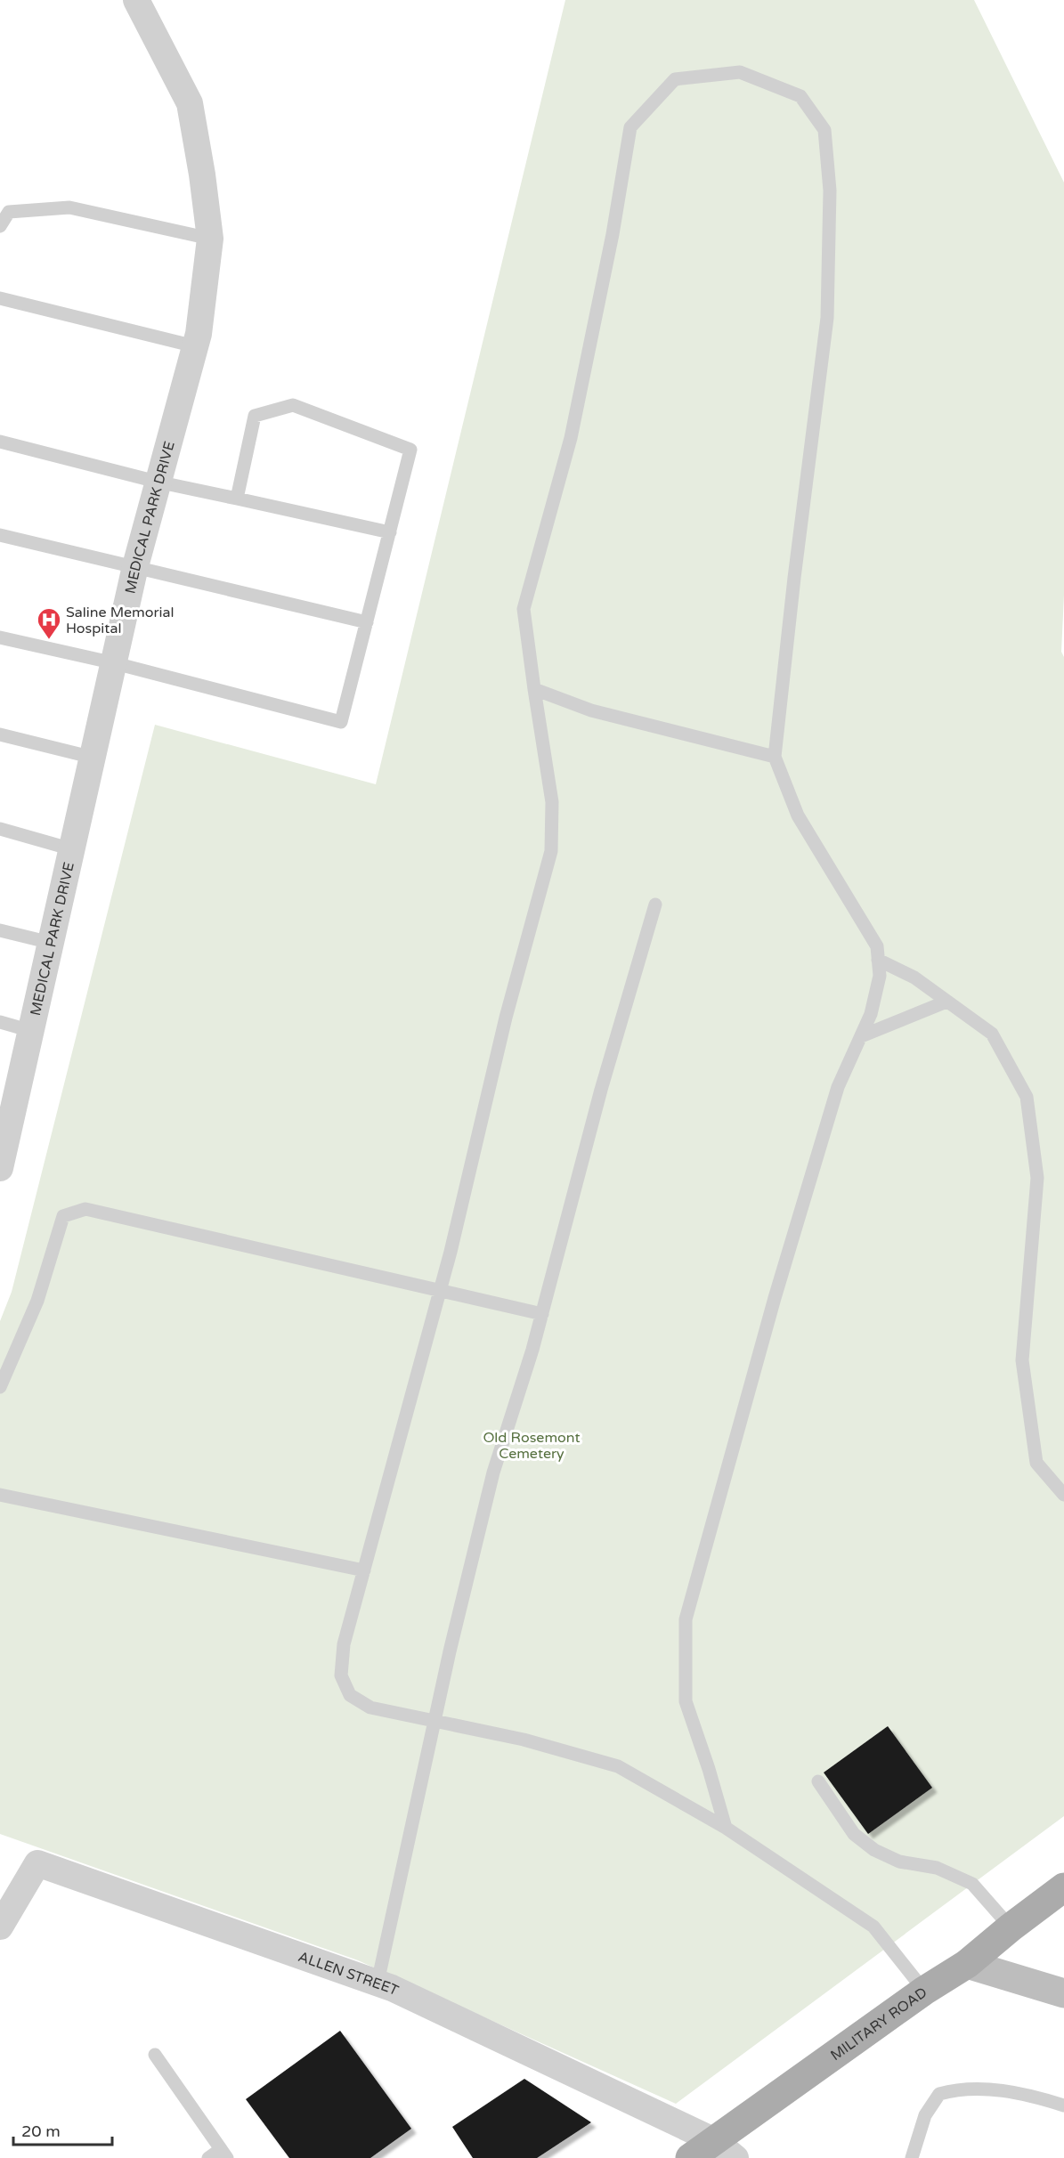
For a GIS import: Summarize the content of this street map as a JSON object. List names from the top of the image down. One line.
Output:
{"streets":{"main road":["MILITARY ROAD"],"street":["MEDICAL PARK DRIVE","ALLEN STREET"]},"crossings":[["ALLEN STREET","MILITARY ROAD"]],"parks":["Old Rosemont Cemetery"],"places":{"hospital":["Saline Memorial Hospital"]},"scale_bar":"20 m"}
